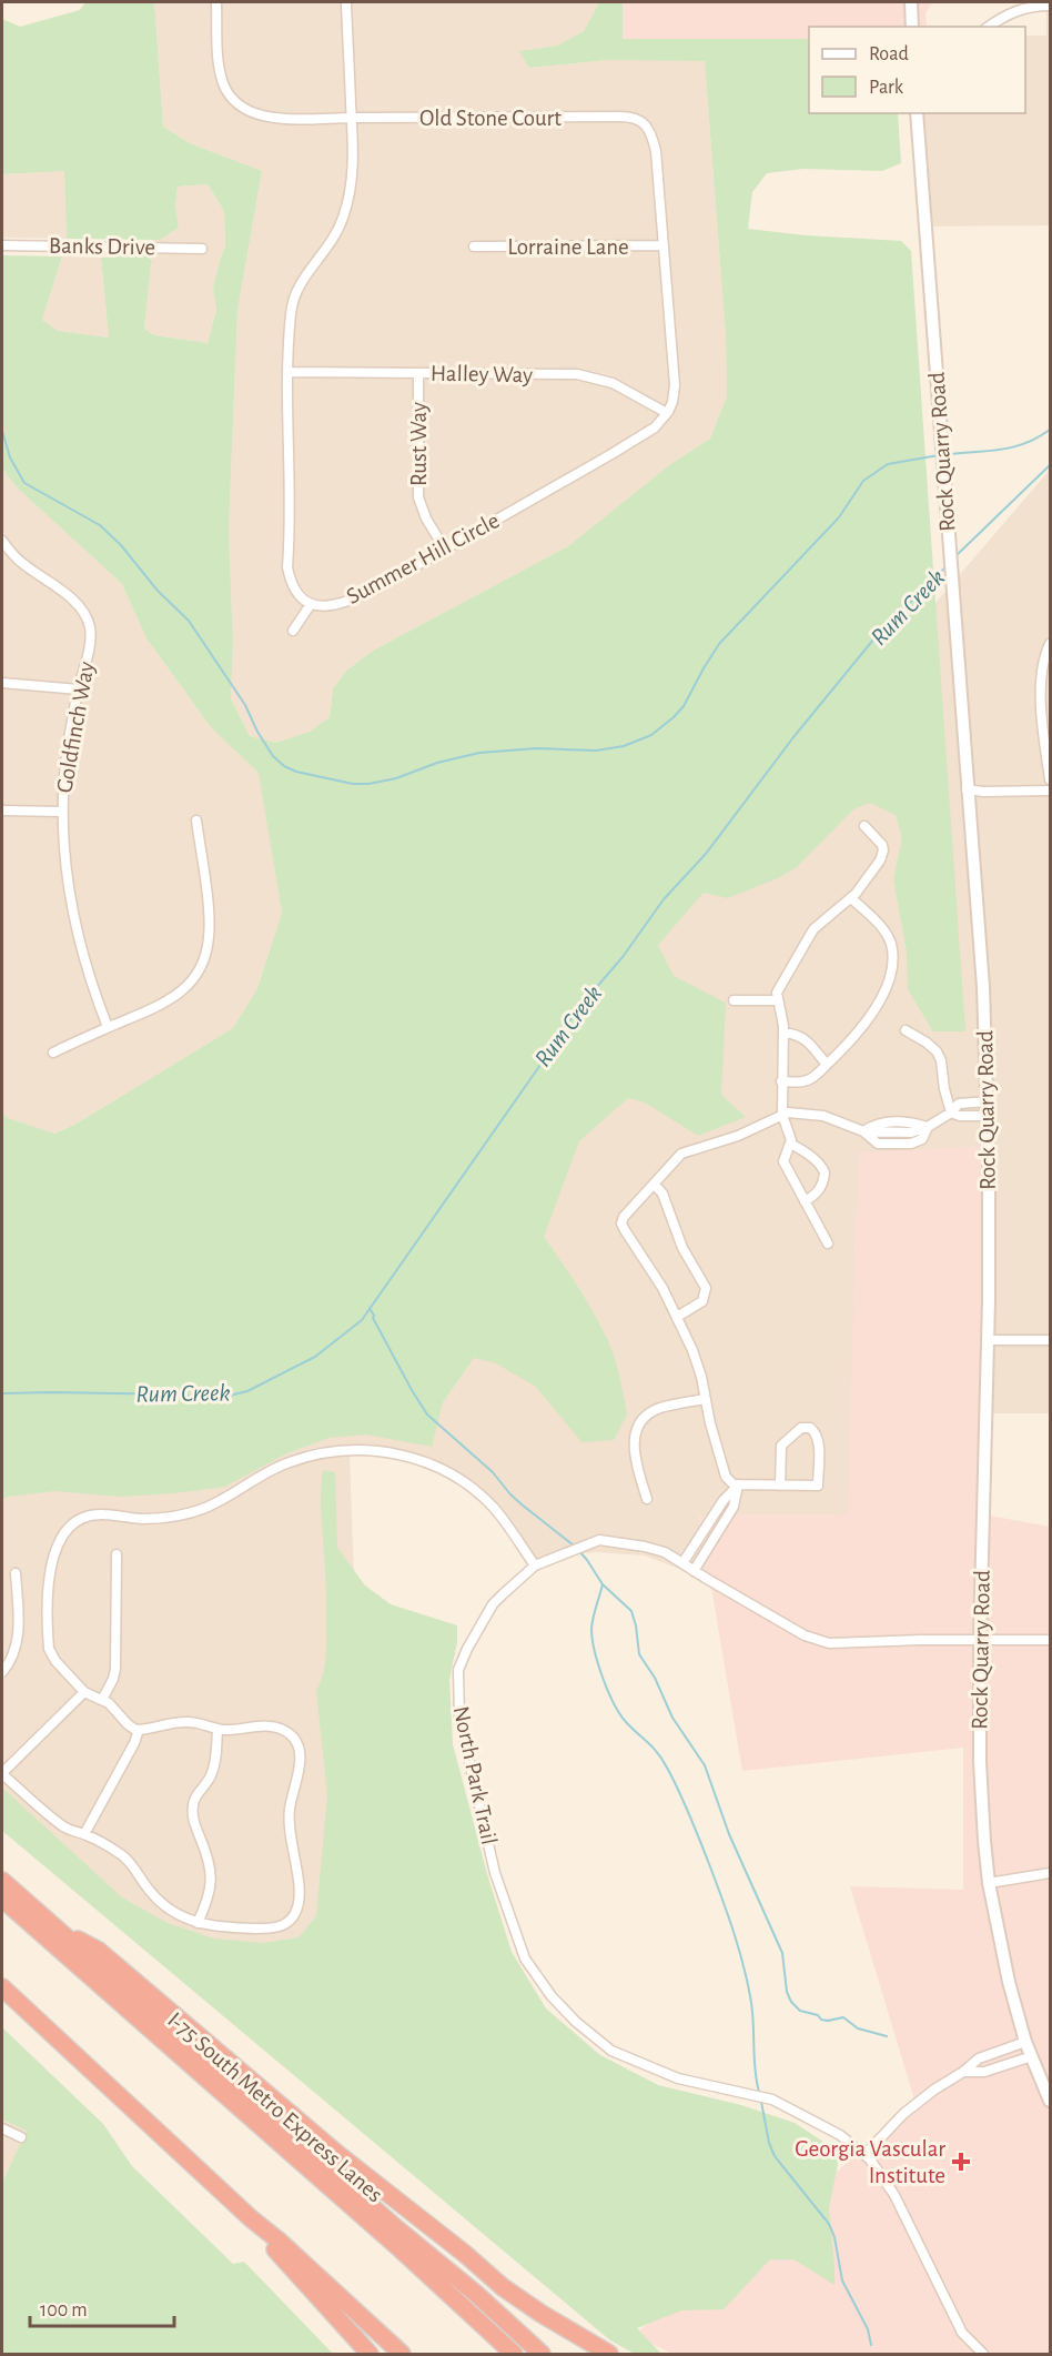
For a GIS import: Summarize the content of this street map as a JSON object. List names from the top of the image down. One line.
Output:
{"streets":{"highway":["I-75 South Metro Express Lanes"],"street":["Old Stone Court","Banks Drive","Lorraine Lane","Halley Way","Rust Way","Rock Quarry Road","Summer Hill Circle","Goldfinch Way","North Park Trail"]},"crossings":[["Old Stone Court","Lorraine Lane"],["Halley Way","Rust Way"],["Halley Way","Summer Hill Circle"],["Rust Way","Summer Hill Circle"],["Rock Quarry Road","North Park Trail"]],"water":["Rum Creek"],"places":{"health":["Georgia Vascular Institute"]},"legend":["Road","Park"],"scale_bar":"100 m"}
